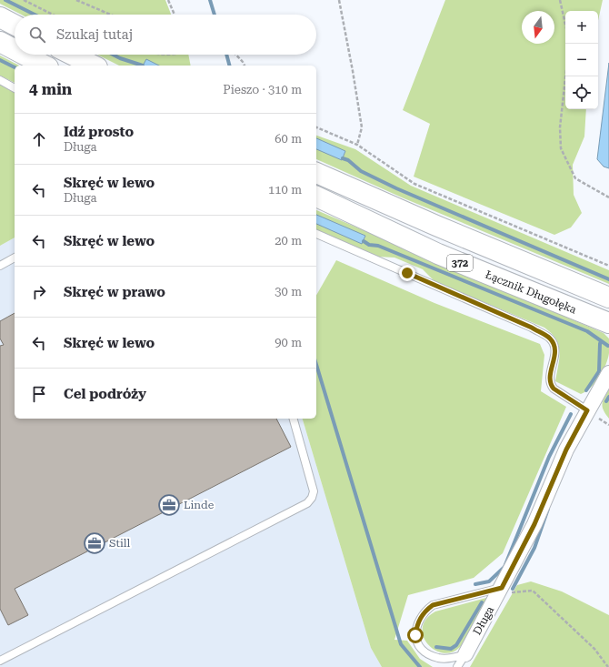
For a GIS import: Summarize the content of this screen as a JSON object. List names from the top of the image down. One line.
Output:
{"streets":{"main road":["372","Łącznik Długołęka"],"street":["Długa"]},"places":{"office":["Linde","Still"]},"north":"bottom","page":{"map_buttons":["+","−"],"search":"Szukaj tutaj","heading":["4 min","Pieszo · 310 m"],"list":[["Idź prosto","Długa","60 m"],["Skręć w lewo","Długa","110 m"],["Skręć w lewo","20 m"],["Skręć w prawo","30 m"],["Skręć w lewo","90 m"],"Cel podróży"]}}
